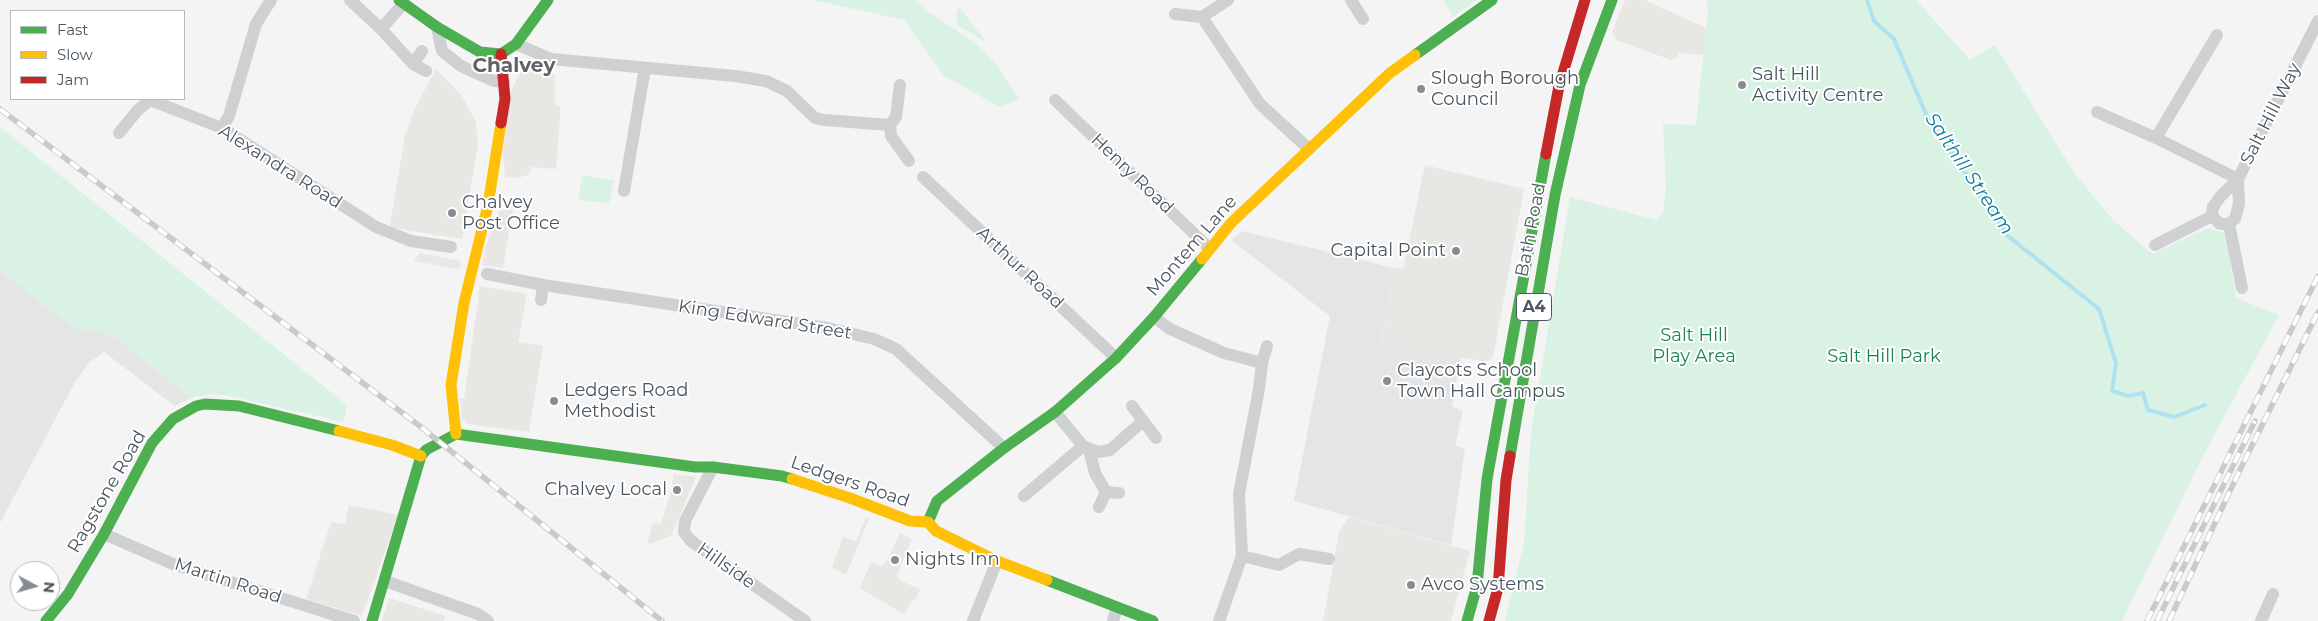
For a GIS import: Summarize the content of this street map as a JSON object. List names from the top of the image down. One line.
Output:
{"streets":{"main road":["Bath Road","Montem Lane","A4","Ledgers Road","Ragstone Road"],"street":["Salt Hill Way","Alexandra Road","Henry Road","Arthur Road","King Edward Street","Hillside","Martin Road"]},"crossings":[["Henry Road","Montem Lane"],["Montem Lane","Arthur Road"],["Montem Lane","King Edward Street"],["Montem Lane","Ledgers Road"],["Ledgers Road","Hillside"],["Ragstone Road","Martin Road"]],"districts":["Chalvey"],"water":["Salthill Stream"],"parks":["Salt Hill Play Area","Salt Hill Park"],"places":["Salt Hill Activity Centre","Slough Borough Council","Chalvey Post Office","Capital Point","Claycots School Town Hall Campus","Ledgers Road Methodist","Chalvey Local","Nights Inn","Avco Systems"],"legend":["Fast","Slow","Jam"],"north":"right"}
